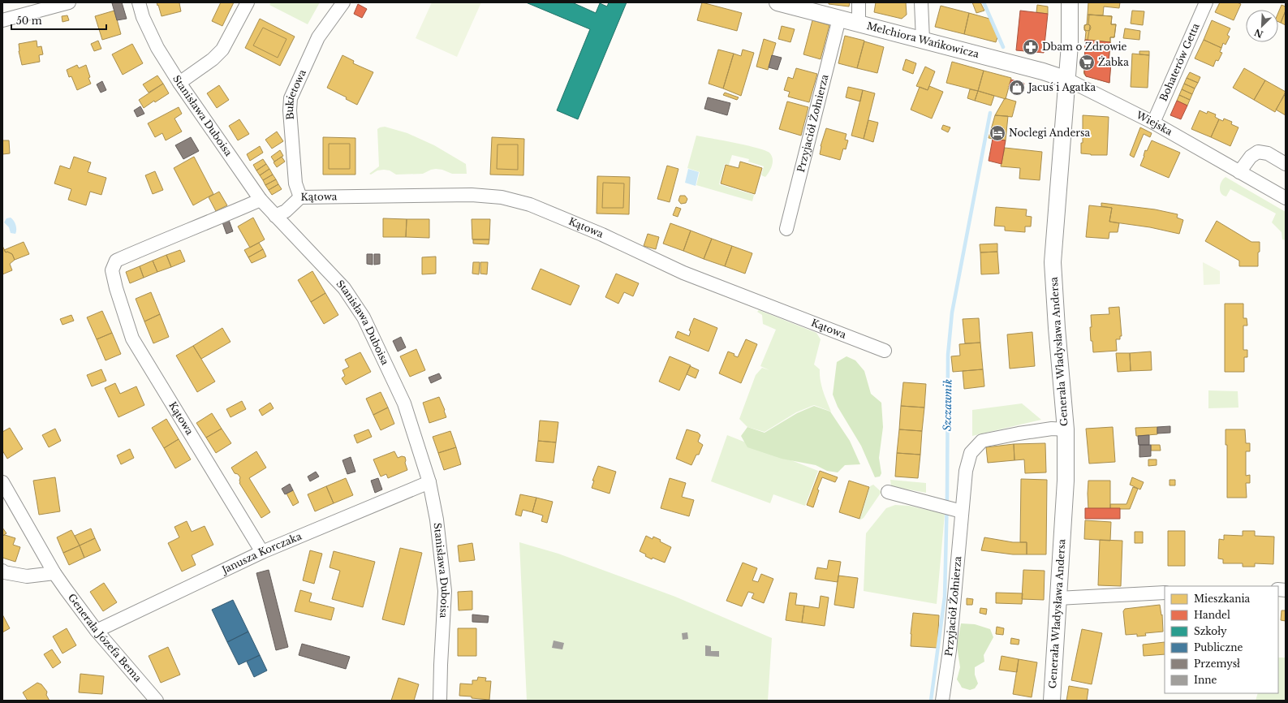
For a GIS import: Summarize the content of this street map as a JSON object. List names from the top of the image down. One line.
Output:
{"streets":{"street":["Melchiora Wańkowicza","Bohaterów Getta","Bukietowa","Stanisława Duboisa","Przyjaciół Żołnierza","Wiejska","Kątowa","Generała Władysława Andersa","Janusza Korczaka","Generała Józefa Bema"]},"crossings":[["Melchiora Wańkowicza","Przyjaciół Żołnierza"],["Melchiora Wańkowicza","Wiejska"],["Melchiora Wańkowicza","Generała Władysława Andersa"],["Bohaterów Getta","Wiejska"],["Bukietowa","Kątowa"],["Stanisława Duboisa","Kątowa"],["Stanisława Duboisa","Janusza Korczaka"],["Przyjaciół Żołnierza","Generała Władysława Andersa"],["Wiejska","Generała Władysława Andersa"],["Kątowa","Janusza Korczaka"],["Janusza Korczaka","Generała Józefa Bema"]],"water":["Szczawnik"],"places":{"pharmacy":["Dbam o Zdrowie"],"supermarket":["Żabka"],"shop":["Jacuś i Agatka"],"hotel":["Noclegi Andersa"]},"legend":["Mieszkania","Handel","Szkoły","Publiczne","Przemysł","Inne"],"scale_bar":"50 m","north":"bottom left"}
